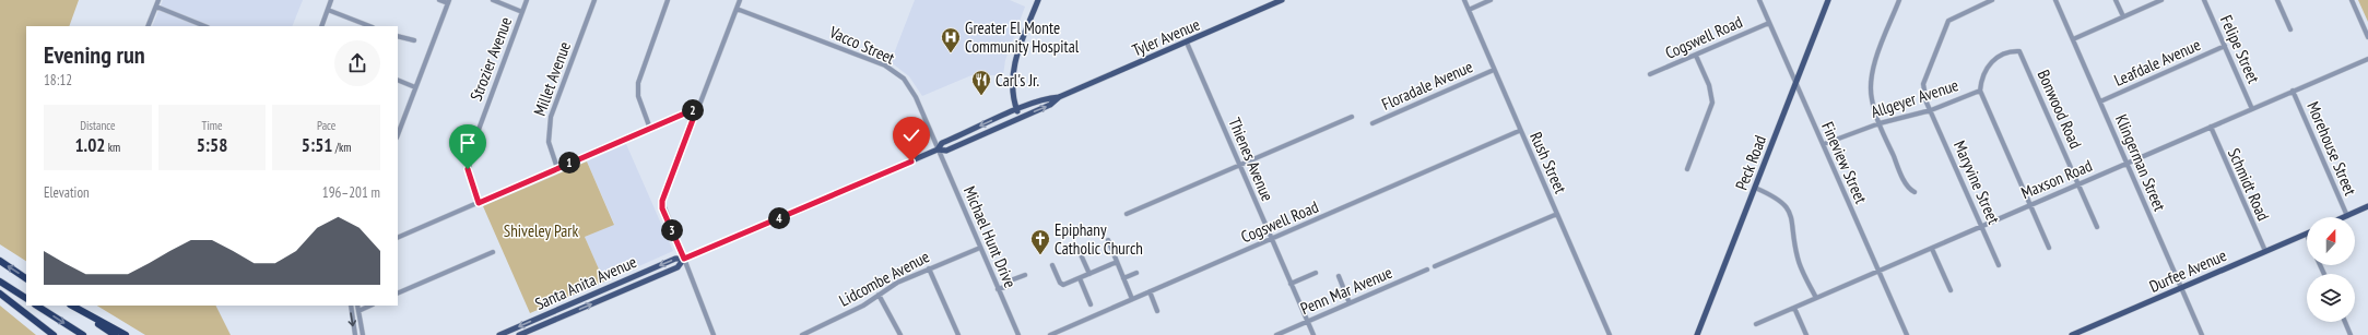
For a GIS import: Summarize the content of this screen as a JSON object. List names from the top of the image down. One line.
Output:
{"streets":{"main road":["Tyler Avenue","Peck Road","Durfee Avenue","Santa Anita Avenue"],"street":["Cogswell Road","Vacco Street","Felipe Street","Strozier Avenue","Leafdale Avenue","Millet Avenue","Floradale Avenue","Allgeyer Avenue","Bonwood Road","Morehouse Street","Thienes Avenue","Rush Street","Fineview Street","Klingerman Street","Maxson Road","Maryvine Street","Schmidt Road","Michael Hunt Drive","Lidcombe Avenue","Penn Mar Avenue"]},"crossings":[["Tyler Avenue","Thienes Avenue"],["Tyler Avenue","Santa Anita Avenue"],["Cogswell Road","Thienes Avenue"],["Cogswell Road","Rush Street"],["Cogswell Road","Fineview Street"],["Vacco Street","Michael Hunt Drive"],["Vacco Street","Santa Anita Avenue"],["Felipe Street","Leafdale Avenue"],["Felipe Street","Maxson Road"],["Leafdale Avenue","Klingerman Street"],["Floradale Avenue","Rush Street"],["Allgeyer Avenue","Bonwood Road"],["Allgeyer Avenue","Fineview Street"],["Allgeyer Avenue","Maryvine Street"],["Bonwood Road","Maxson Road"],["Morehouse Street","Maxson Road"],["Thienes Avenue","Penn Mar Avenue"],["Peck Road","Fineview Street"],["Fineview Street","Maxson Road"],["Klingerman Street","Maxson Road"],["Klingerman Street","Durfee Avenue"],["Maxson Road","Maryvine Street"],["Maxson Road","Schmidt Road"],["Schmidt Road","Durfee Avenue"],["Michael Hunt Drive","Lidcombe Avenue"],["Michael Hunt Drive","Santa Anita Avenue"]],"parks":["Shiveley Park"],"places":{"hospital":["Greater El Monte Community Hospital"],"restaurant":["Carl's Jr."],"church":["Epiphany Catholic Church"]},"north":"top","page":{"heading":["Evening run","18:12"],"pins":["2","1","4","3"],"stats":[["Distance","1.02 km"],["Time","5:58"],["Pace","5:51 /km"]],"chart":["Elevation","196–201 m"]}}
